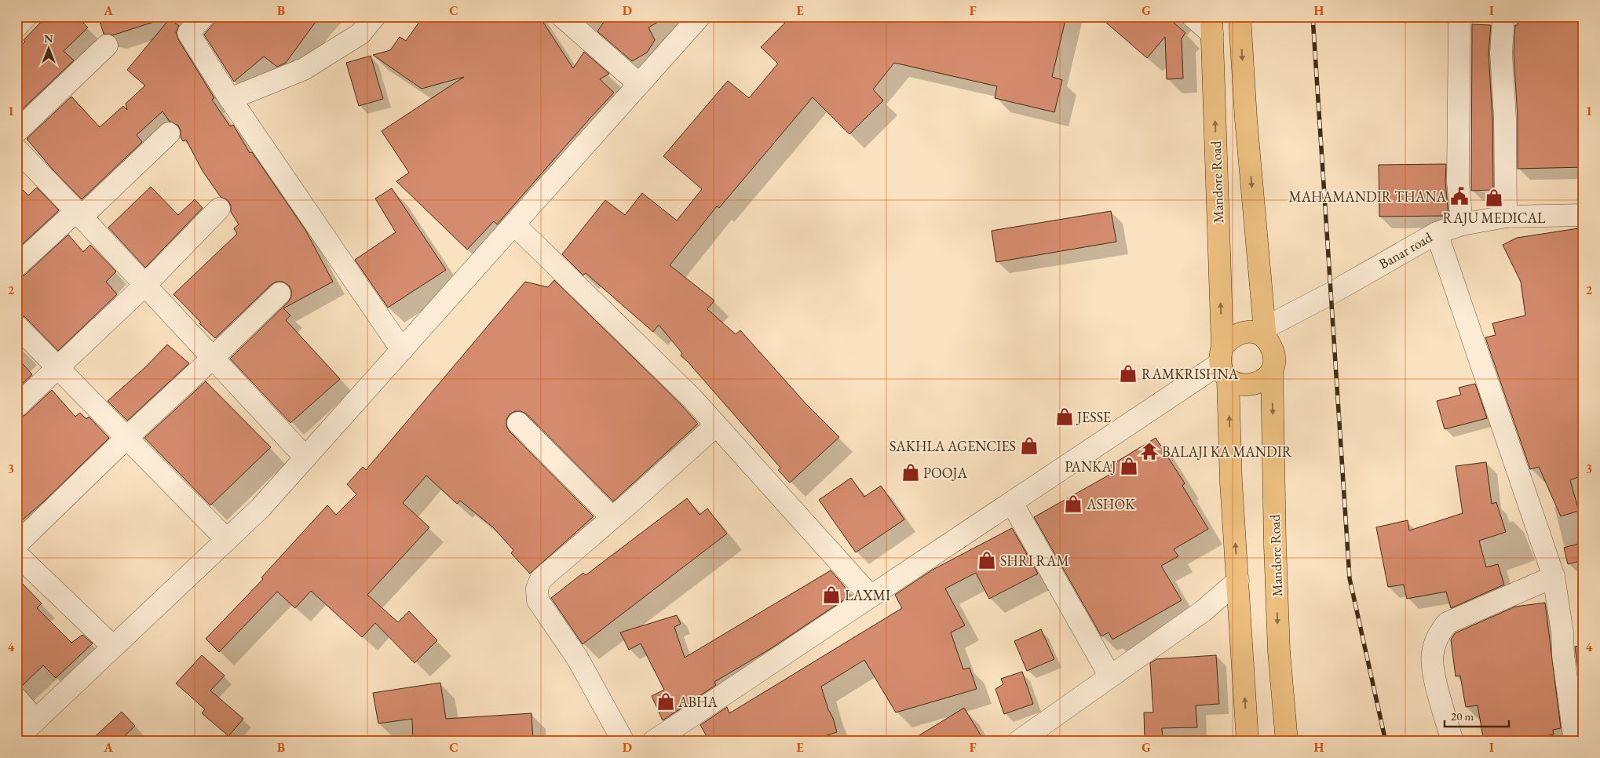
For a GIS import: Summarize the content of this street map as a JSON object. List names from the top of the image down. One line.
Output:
{"streets":{"highway":["Mandore Road"],"street":["Banar road"]},"crossings":[["Mandore Road","Banar road"]],"places":{"public building":["MAHAMANDIR THANA"],"shop":["RAJU MEDICAL","RAMKRISHNA","JESSE","SAKHLA AGENCIES","PANKAJ","POOJA","ASHOK","SHRI RAM","LAXMI","ABHA"],"temple":["BALAJI KA MANDIR"]},"scale_bar":"20 m","north":"top","grid":{"columns":["A","B","C","D","E","F","G","H","I"],"rows":["1","2","3","4"]}}
